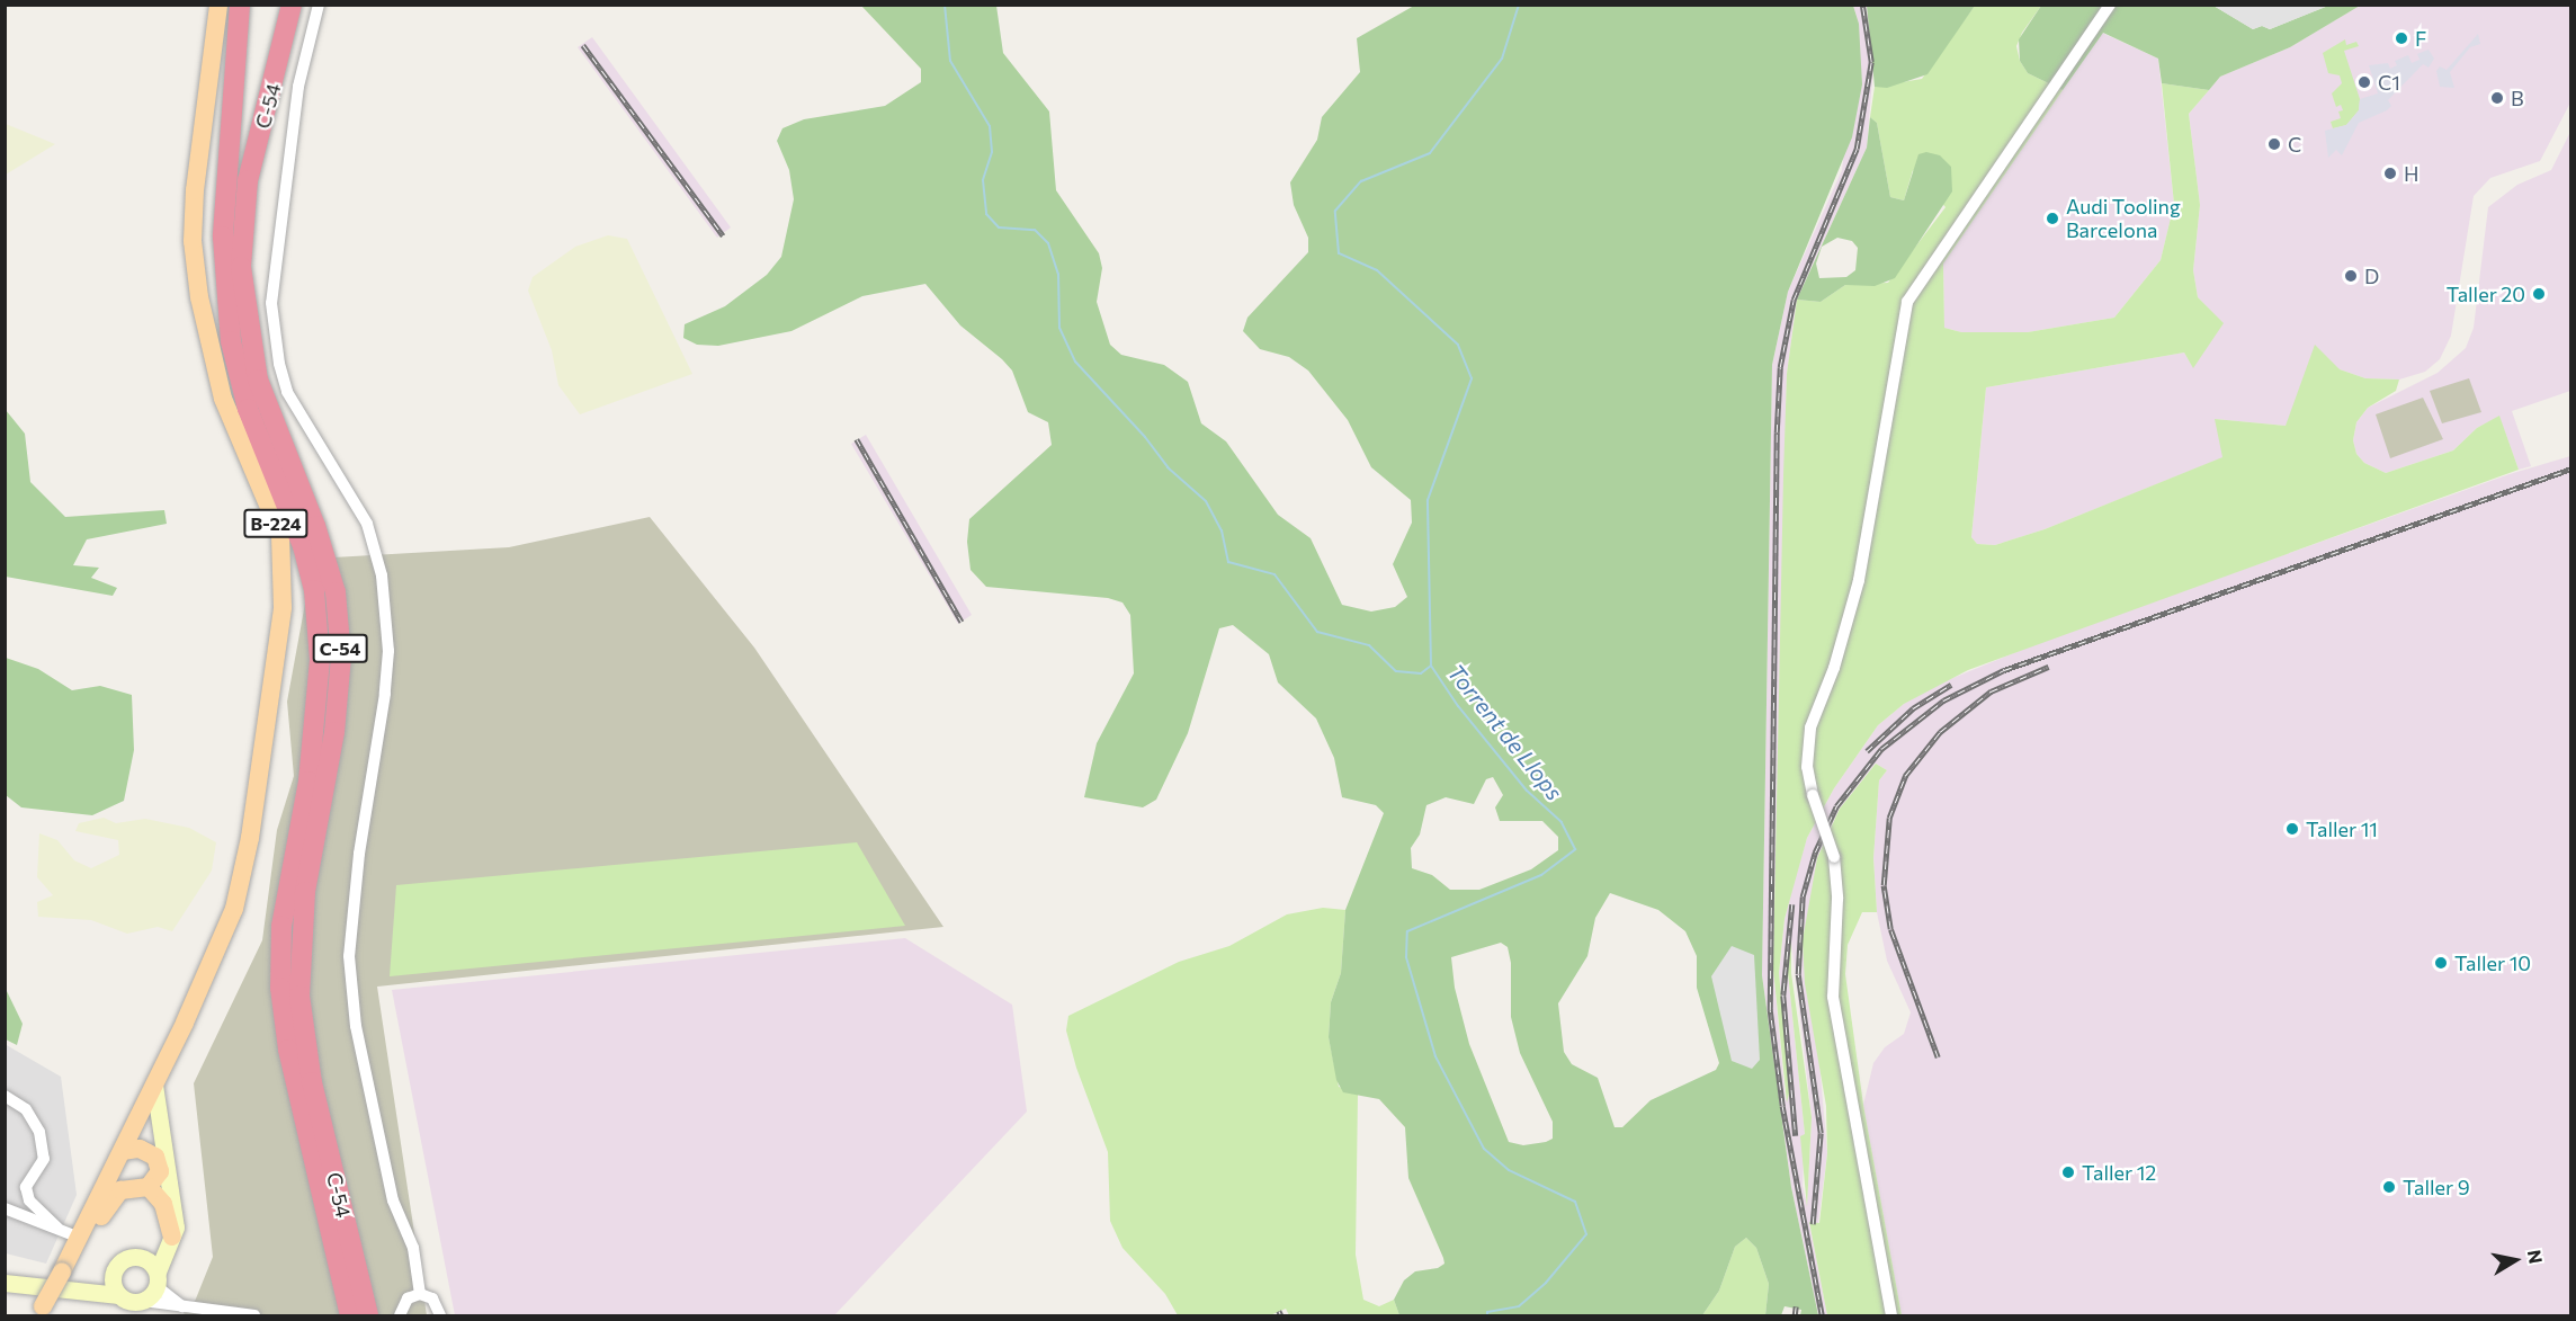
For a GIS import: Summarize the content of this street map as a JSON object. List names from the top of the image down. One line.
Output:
{"streets":{"highway":["C-54"],"main road":["B-224"]},"water":["Torrent de Llops"],"places":["F","C1","B","C","H","Audi Tooling Barcelona","D","Taller 20","Taller 11","Taller 10","Taller 12","Taller 9"],"north":"right"}
